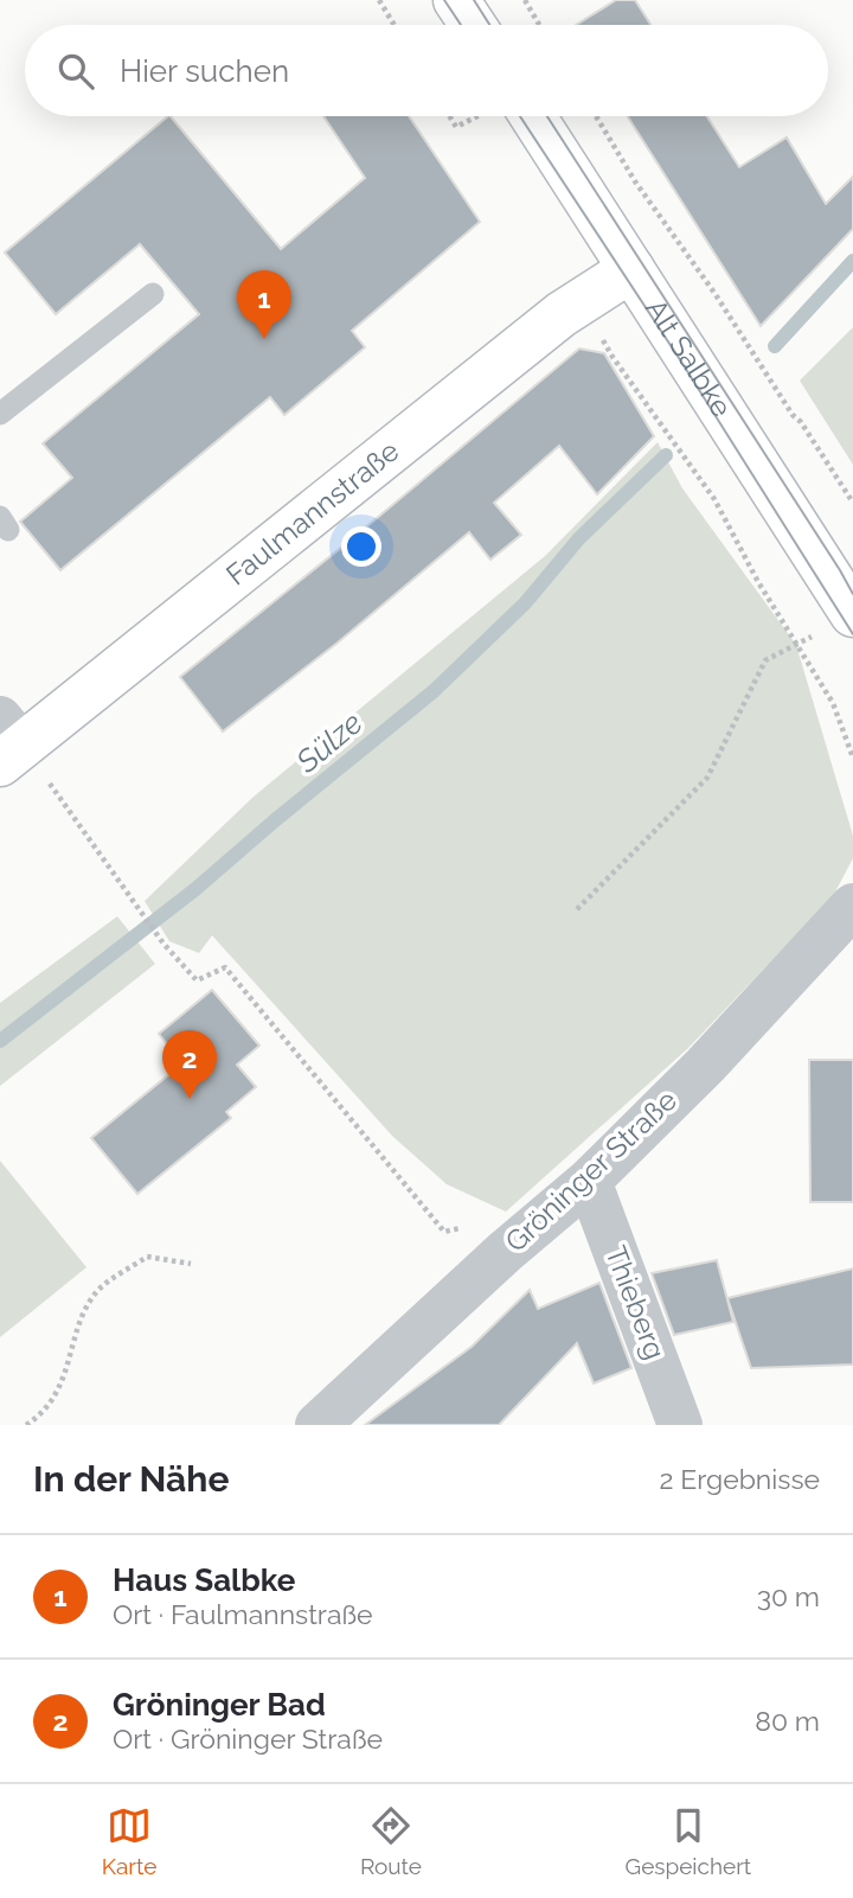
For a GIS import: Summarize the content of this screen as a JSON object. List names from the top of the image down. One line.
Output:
{"streets":{"main road":["Alt Salbke","Faulmannstraße"],"street":["Gröninger Straße","Thieberg"]},"crossings":[["Alt Salbke","Faulmannstraße"],["Gröninger Straße","Thieberg"]],"water":["Sülze"],"page":{"search":"Hier suchen","pins":["1","2"],"heading":["In der Nähe","2 Ergebnisse"],"list":[{"mark":"1","name":"Haus Salbke","note":"Ort · Faulmannstraße","value":"30 m"},{"mark":"2","name":"Gröninger Bad","note":"Ort · Gröninger Straße","value":"80 m"}],"nav":["Karte","Route","Gespeichert"]}}
